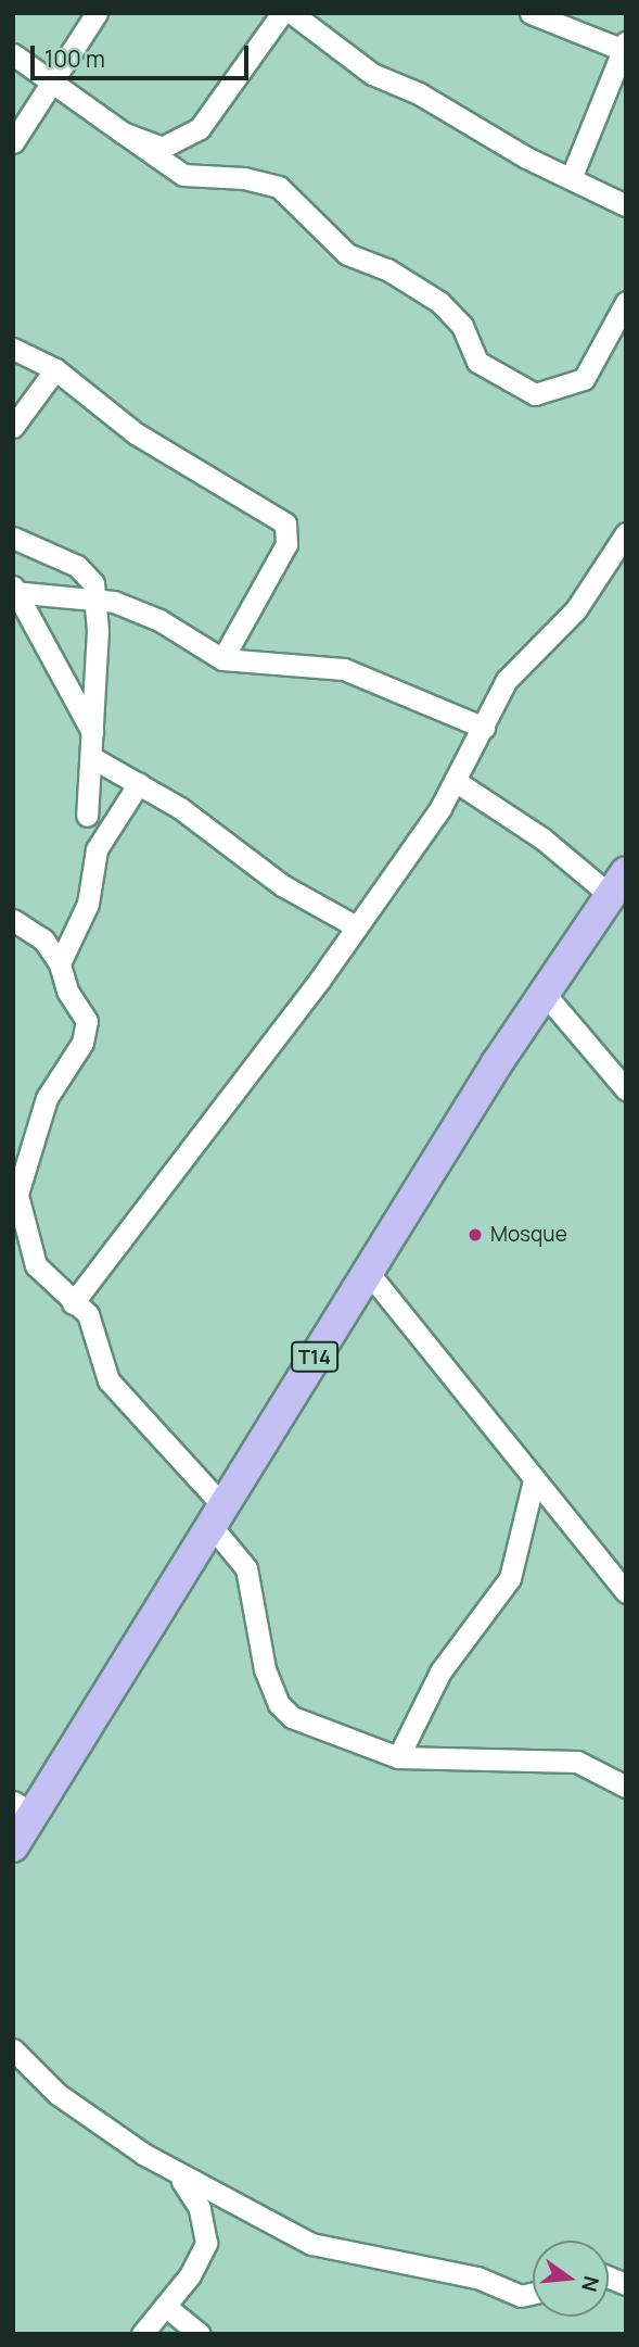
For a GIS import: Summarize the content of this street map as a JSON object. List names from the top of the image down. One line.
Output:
{"streets":{"highway":["T14"]},"places":["Mosque"],"scale_bar":"100 m","north":"right"}
